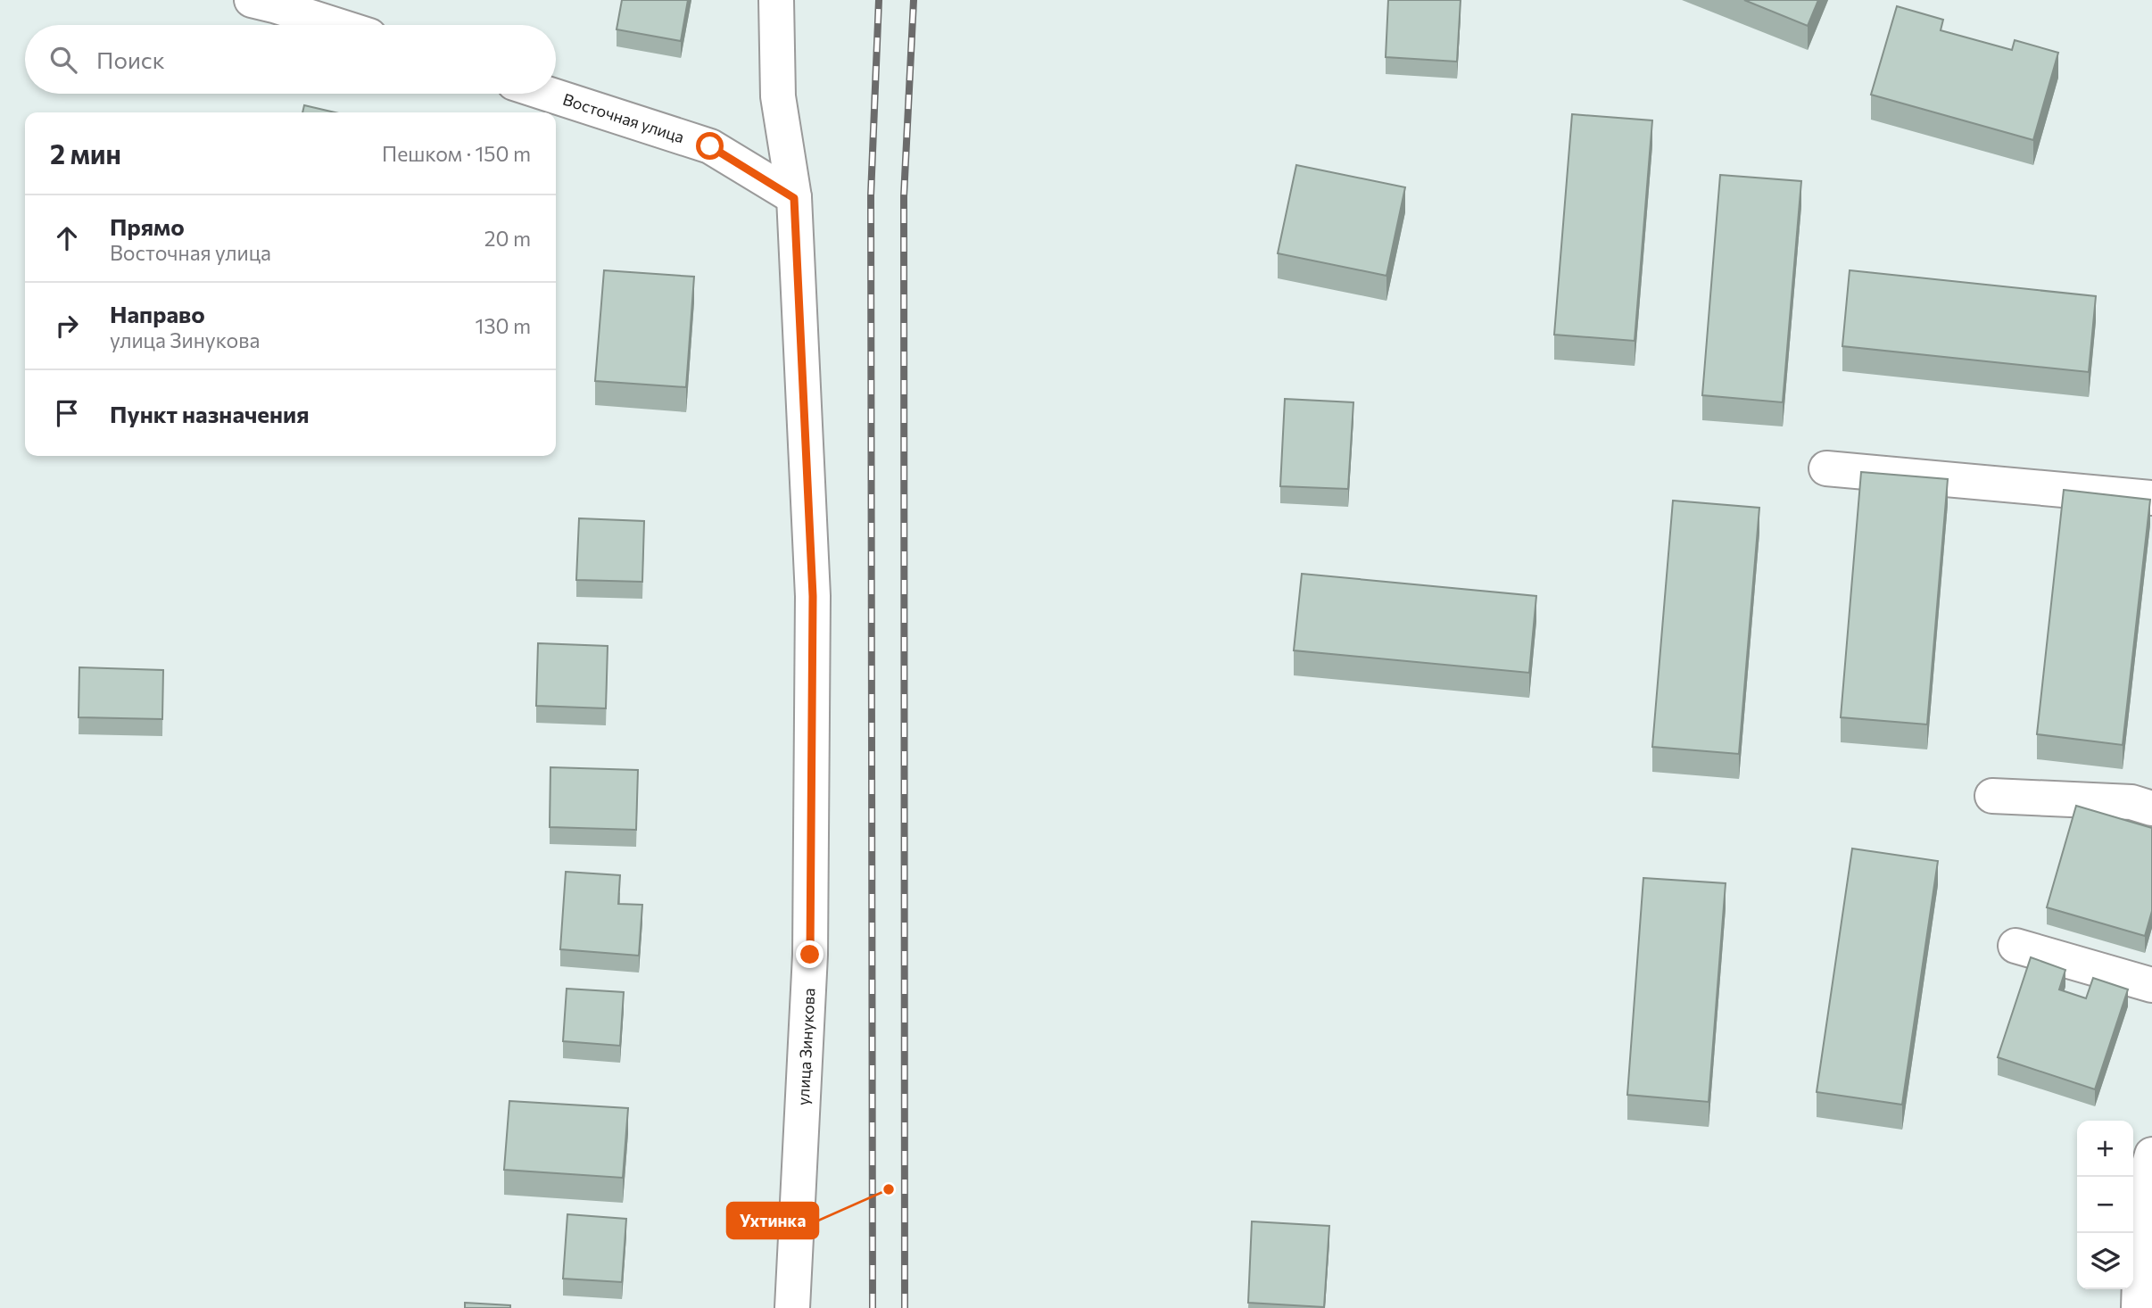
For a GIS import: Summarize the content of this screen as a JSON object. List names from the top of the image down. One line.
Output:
{"streets":{"street":["Восточная улица","улица Зинукова"]},"crossings":[["Восточная улица","улица Зинукова"]],"places":["Ухтинка"],"page":{"search":"Поиск","heading":["2 мин","Пешком · 150 m"],"list":[["Прямо","Восточная улица","20 m"],["Направо","улица Зинукова","130 m"],"Пункт назначения"],"map_buttons":["+","−"]}}
